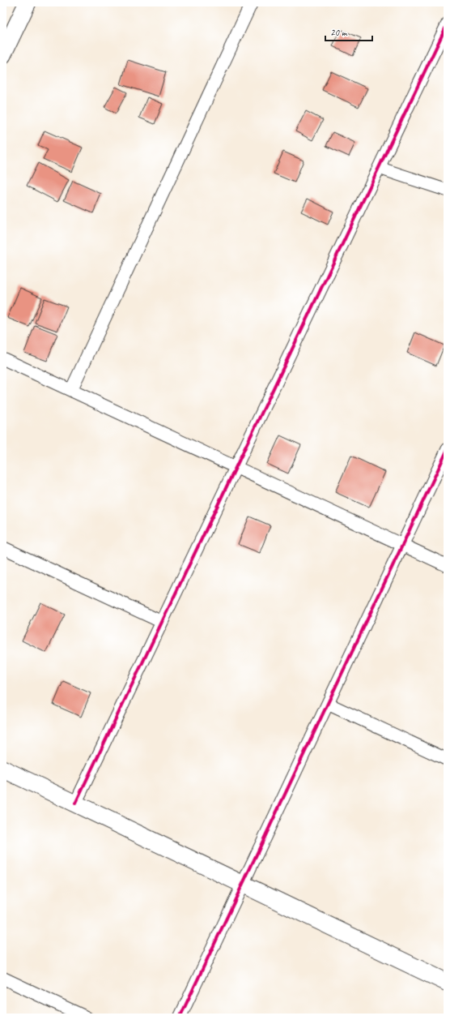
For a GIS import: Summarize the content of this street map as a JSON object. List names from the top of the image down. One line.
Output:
{"scale_bar":"20 m"}
